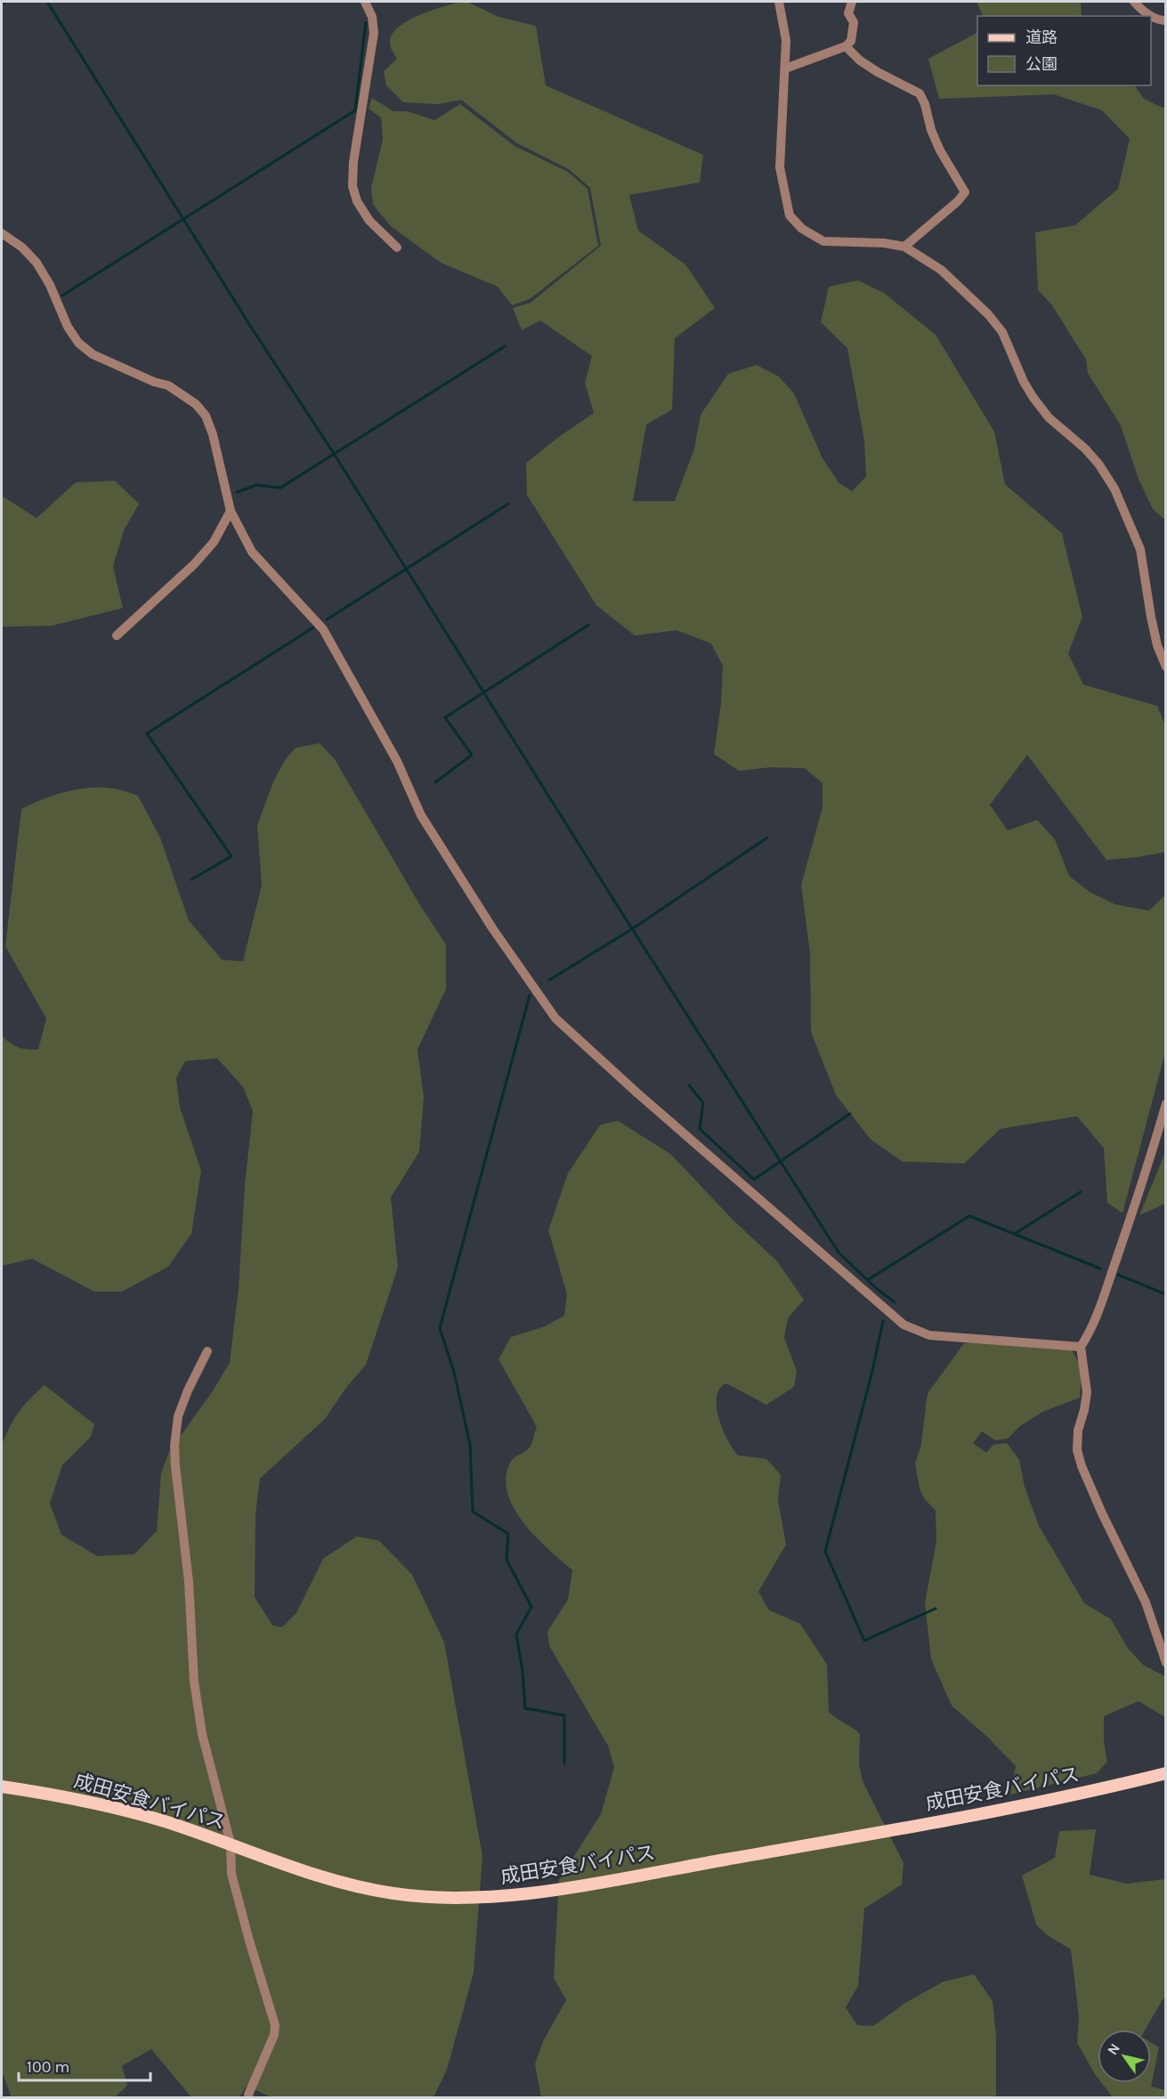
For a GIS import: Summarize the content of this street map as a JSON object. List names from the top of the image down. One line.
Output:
{"streets":{"main road":["成田安食バイパス"]},"legend":["道路","公園"],"scale_bar":"100 m","north":"top left"}
